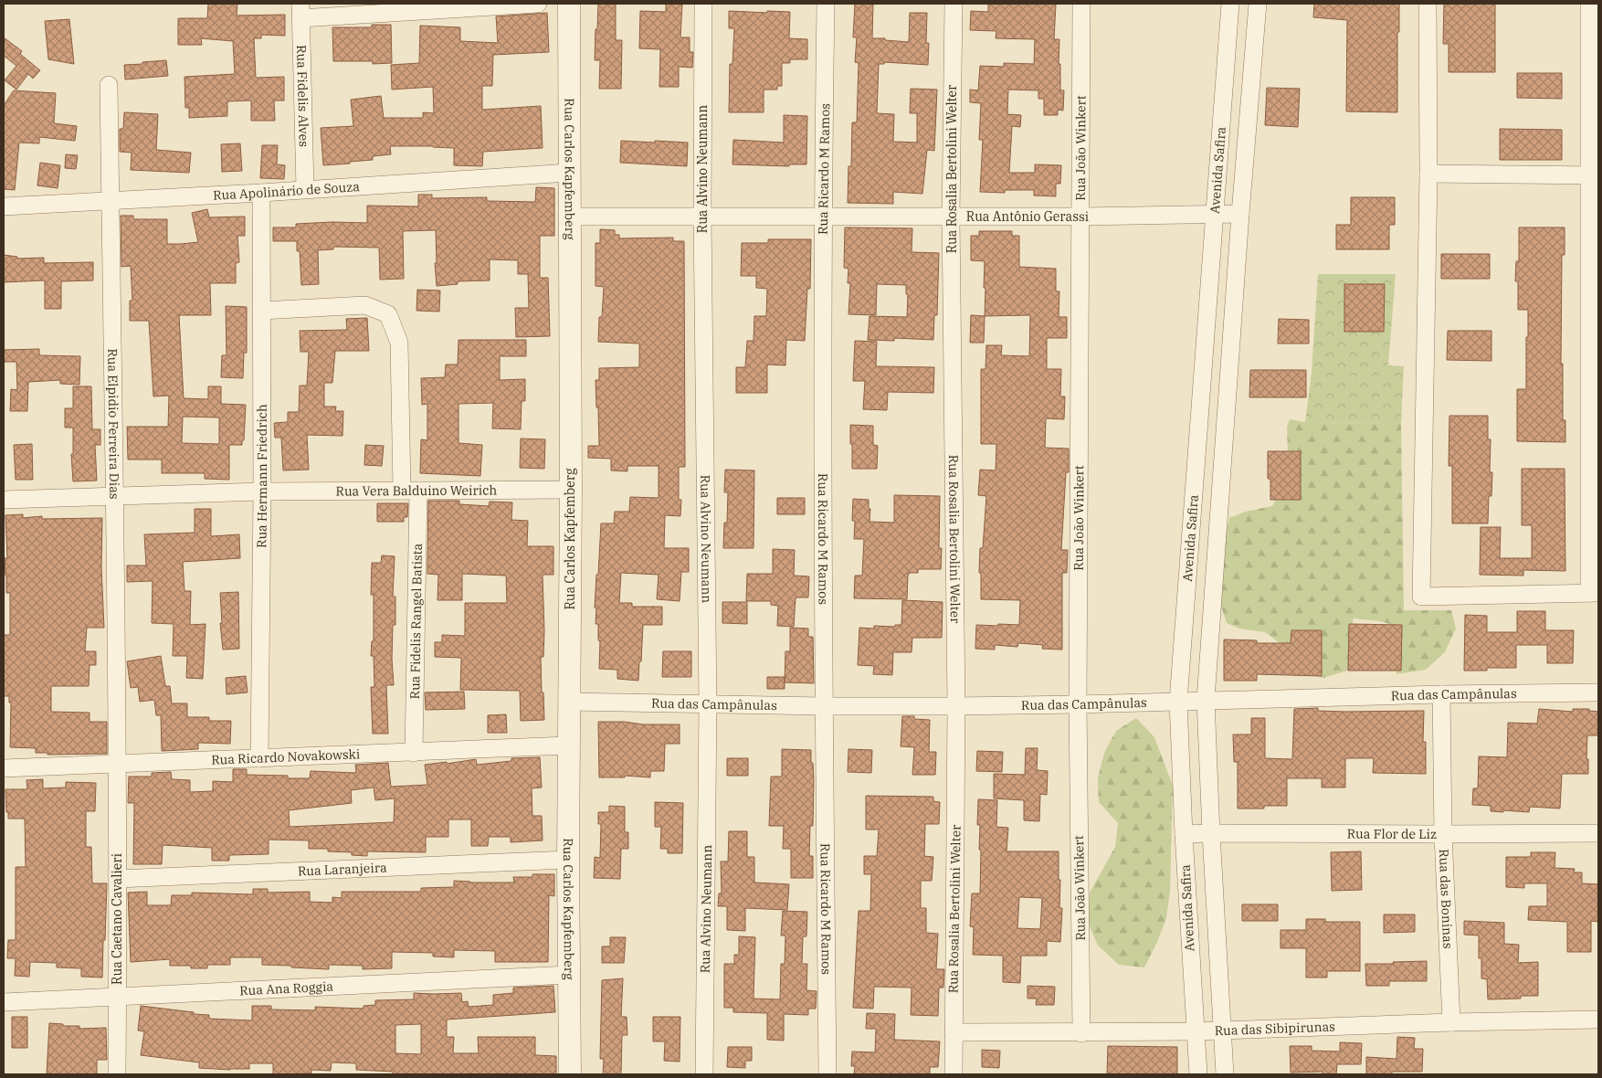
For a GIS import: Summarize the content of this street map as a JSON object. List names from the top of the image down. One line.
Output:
{"streets":{"street":["Rua Fidelis Alves","Rua João Winkert","Rua Carlos Kapfemberg","Rua Alvino Neumann","Rua Ricardo M Ramos","Rua Rosalia Bertolini Welter","Avenida Safira","Rua Apolinário de Souza","Rua Antônio Gerassi","Rua Elpidio Ferreira Dias","Rua Hermann Friedrich","Rua Vera Balduino Weirich","Rua Fidelis Rangel Batista","Rua das Campânulas","Rua Ricardo Novakowski","Rua Flor de Liz","Rua Laranjeira","Rua das Boninas","Rua Caetano Cavalieri","Rua Ana Roggia","Rua das Sibipirunas"]},"crossings":[["Rua Fidelis Alves","Rua Apolinário de Souza"],["Rua João Winkert","Rua Antônio Gerassi"],["Rua João Winkert","Rua das Campânulas"],["Rua João Winkert","Rua das Sibipirunas"],["Rua Carlos Kapfemberg","Rua Apolinário de Souza"],["Rua Carlos Kapfemberg","Rua Antônio Gerassi"],["Rua Carlos Kapfemberg","Rua Vera Balduino Weirich"],["Rua Carlos Kapfemberg","Rua das Campânulas"],["Rua Carlos Kapfemberg","Rua Ricardo Novakowski"],["Rua Carlos Kapfemberg","Rua Laranjeira"],["Rua Carlos Kapfemberg","Rua Ana Roggia"],["Rua Alvino Neumann","Rua Antônio Gerassi"],["Rua Alvino Neumann","Rua das Campânulas"],["Rua Ricardo M Ramos","Rua Antônio Gerassi"],["Rua Ricardo M Ramos","Rua das Campânulas"],["Rua Rosalia Bertolini Welter","Rua Antônio Gerassi"],["Rua Rosalia Bertolini Welter","Rua das Campânulas"],["Rua Rosalia Bertolini Welter","Rua das Sibipirunas"],["Avenida Safira","Rua Antônio Gerassi"],["Avenida Safira","Rua das Campânulas"],["Avenida Safira","Rua Flor de Liz"],["Avenida Safira","Rua das Sibipirunas"],["Rua Apolinário de Souza","Rua Elpidio Ferreira Dias"],["Rua Apolinário de Souza","Rua Hermann Friedrich"],["Rua Elpidio Ferreira Dias","Rua Vera Balduino Weirich"],["Rua Elpidio Ferreira Dias","Rua Ricardo Novakowski"],["Rua Elpidio Ferreira Dias","Rua Caetano Cavalieri"],["Rua Hermann Friedrich","Rua Vera Balduino Weirich"],["Rua Hermann Friedrich","Rua Fidelis Rangel Batista"],["Rua Hermann Friedrich","Rua Ricardo Novakowski"],["Rua Vera Balduino Weirich","Rua Fidelis Rangel Batista"],["Rua Fidelis Rangel Batista","Rua Ricardo Novakowski"],["Rua das Campânulas","Rua das Boninas"],["Rua Ricardo Novakowski","Rua Caetano Cavalieri"],["Rua Flor de Liz","Rua das Boninas"],["Rua Laranjeira","Rua Caetano Cavalieri"],["Rua das Boninas","Rua das Sibipirunas"],["Rua Caetano Cavalieri","Rua Ana Roggia"]]}
